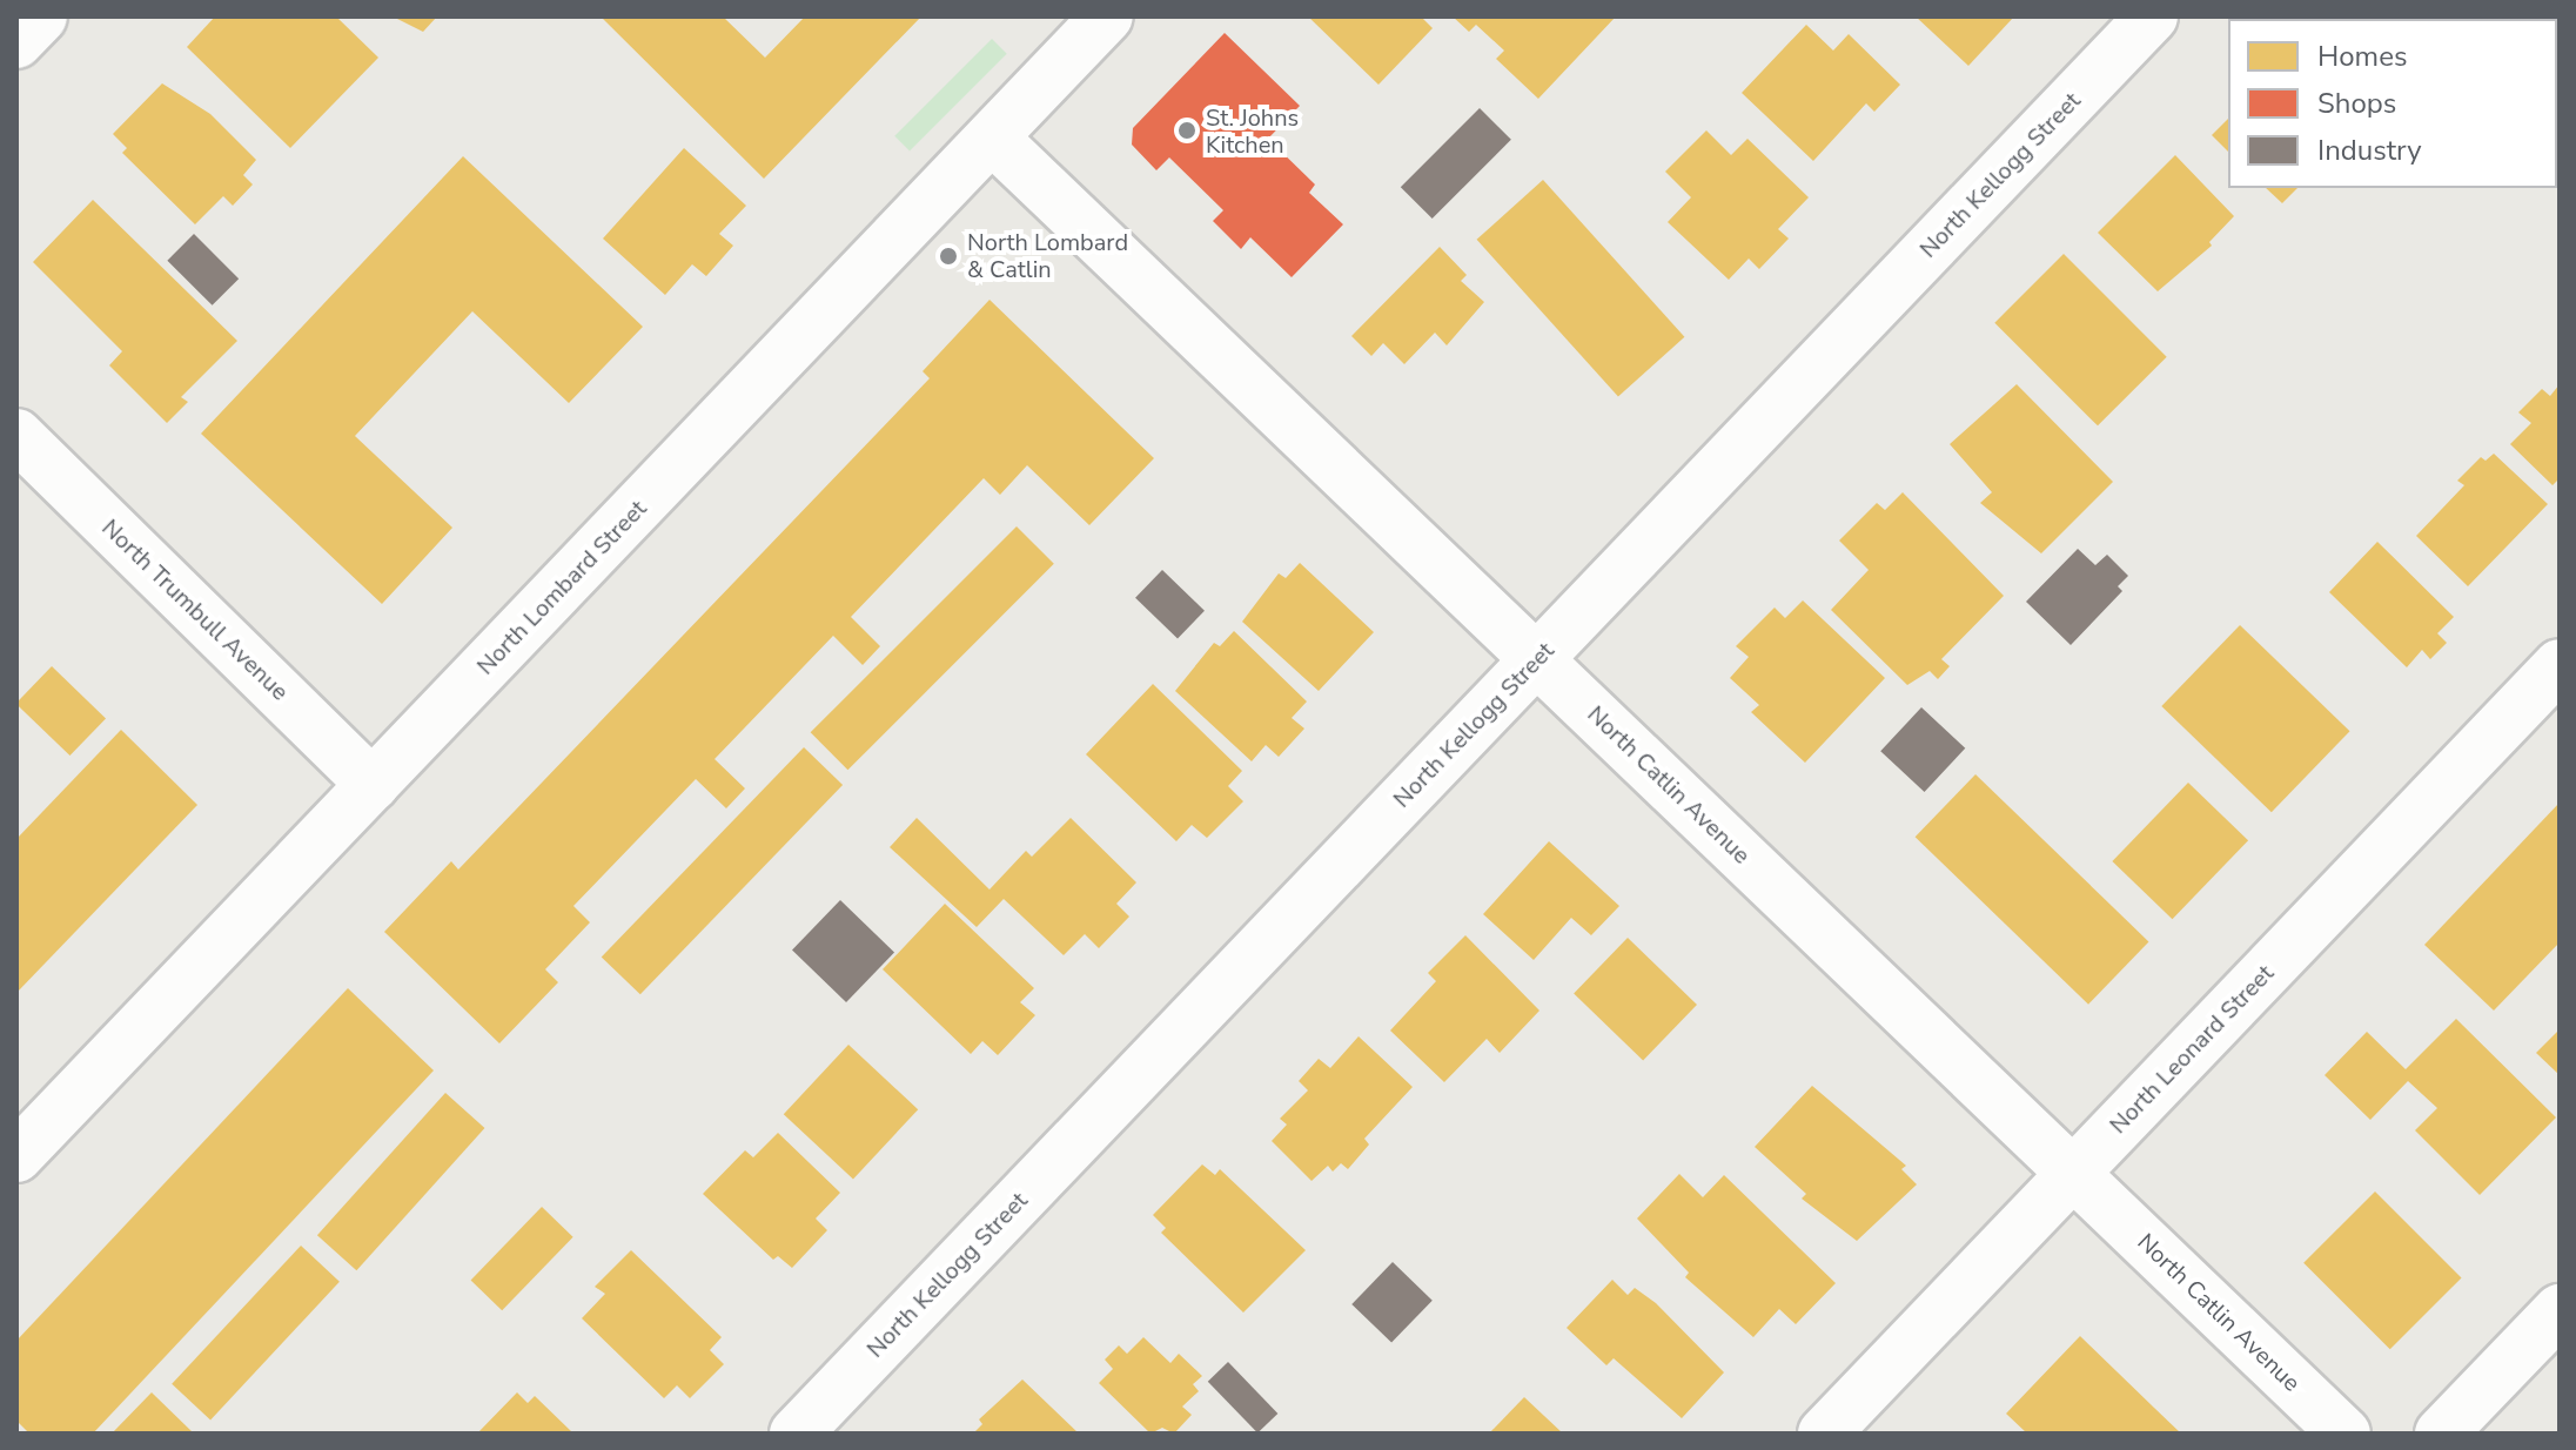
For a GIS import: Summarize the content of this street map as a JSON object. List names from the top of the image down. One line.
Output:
{"streets":{"street":["North Kellogg Street","North Lombard Street","North Trumbull Avenue","North Catlin Avenue","North Leonard Street"]},"crossings":[["North Kellogg Street","North Catlin Avenue"],["North Lombard Street","North Trumbull Avenue"],["North Lombard Street","North Catlin Avenue"],["North Catlin Avenue","North Leonard Street"]],"places":["St. Johns Kitchen","North Lombard & Catlin"],"legend":["Homes","Shops","Industry"]}
